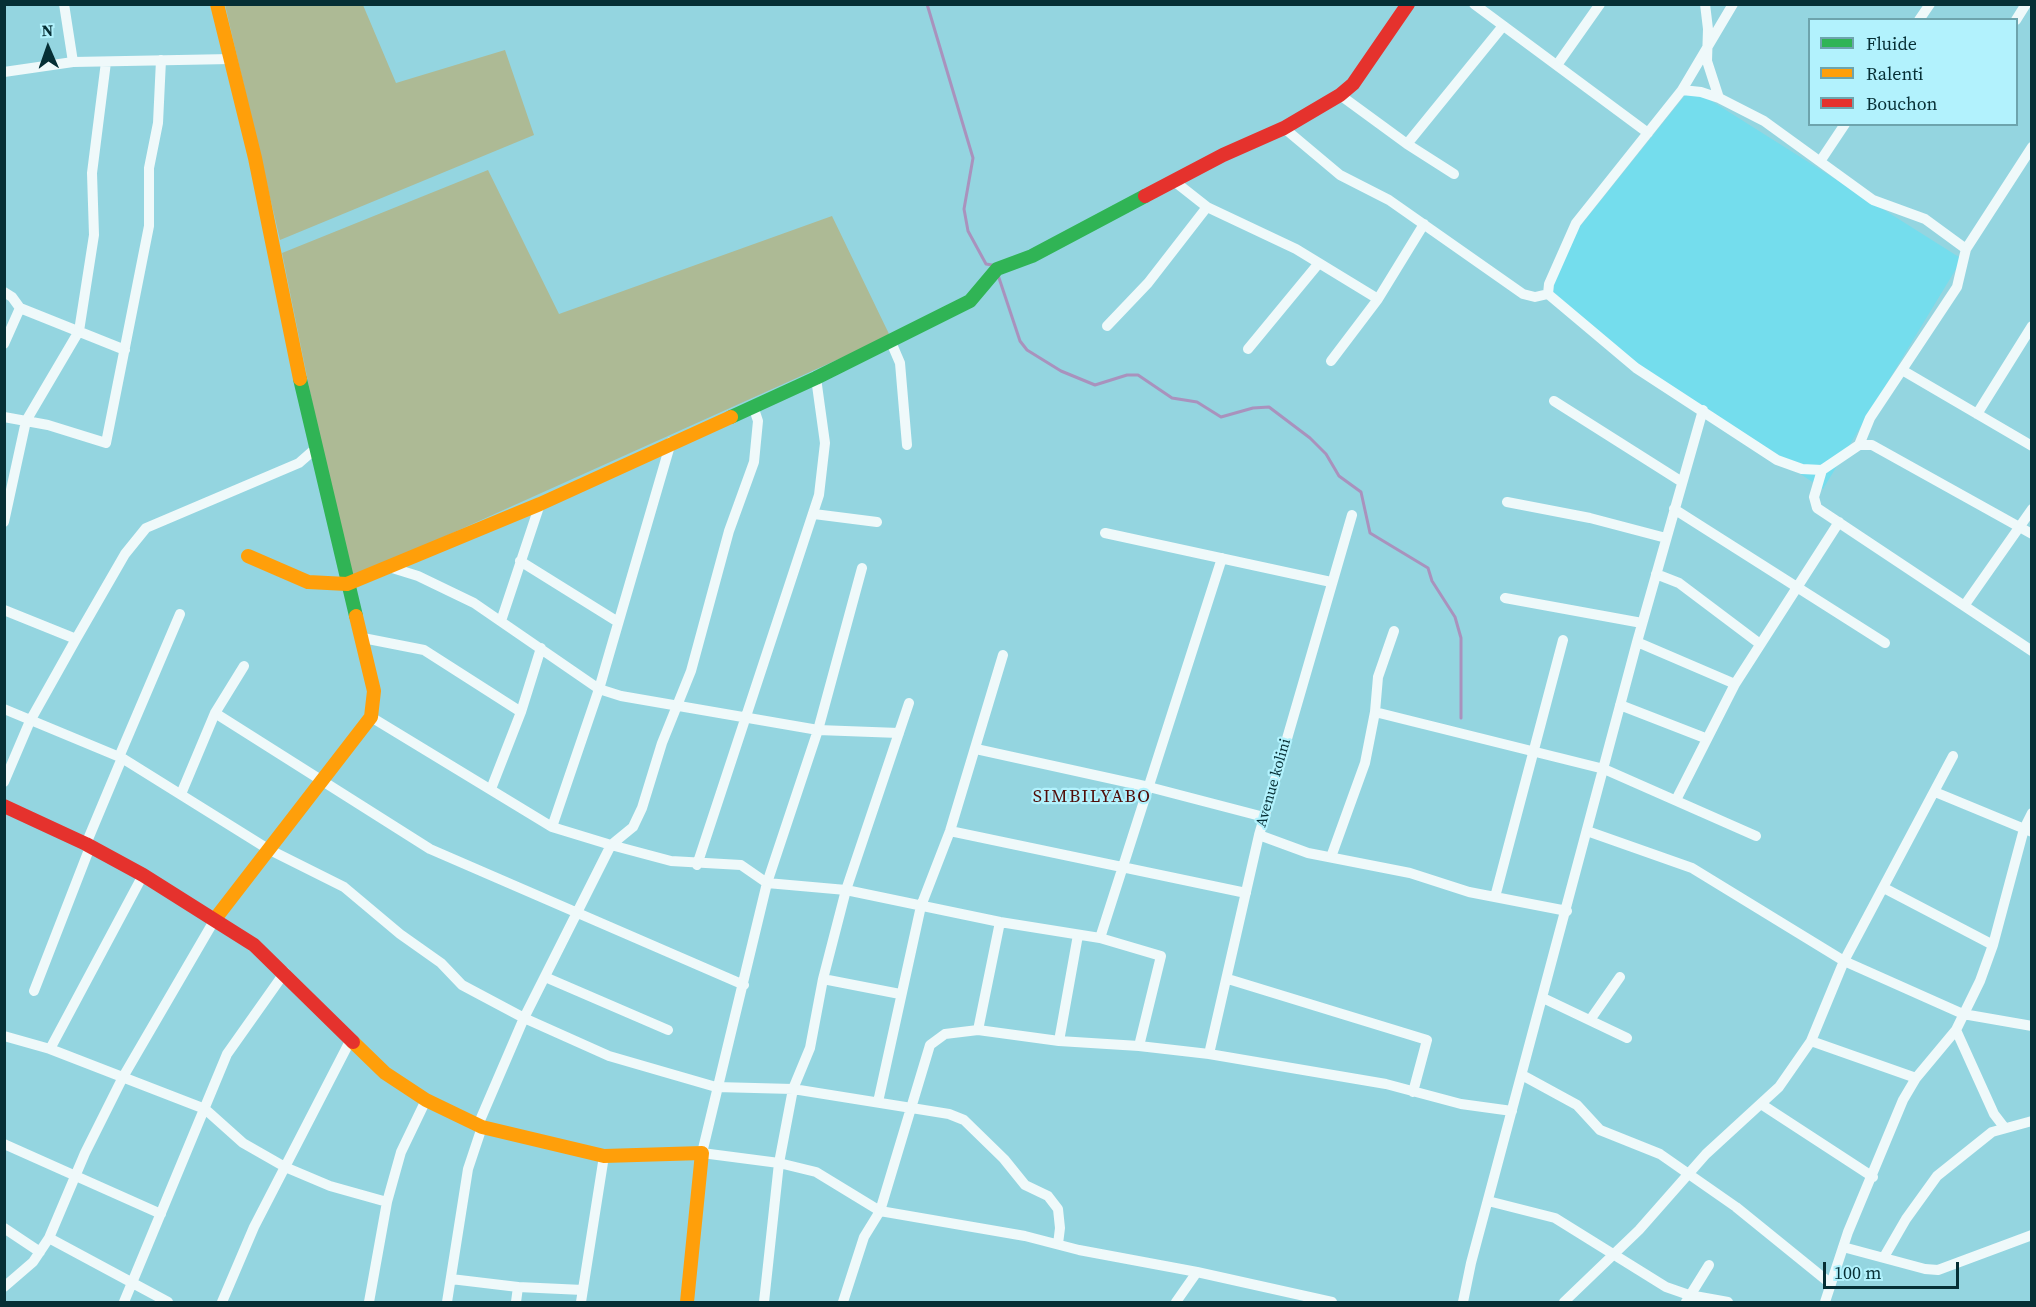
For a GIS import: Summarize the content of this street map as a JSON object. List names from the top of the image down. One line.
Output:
{"streets":{"street":["Avenue kolini"]},"districts":["SIMBILYABO"],"legend":["Fluide","Ralenti","Bouchon"],"scale_bar":"100 m","north":"top"}
